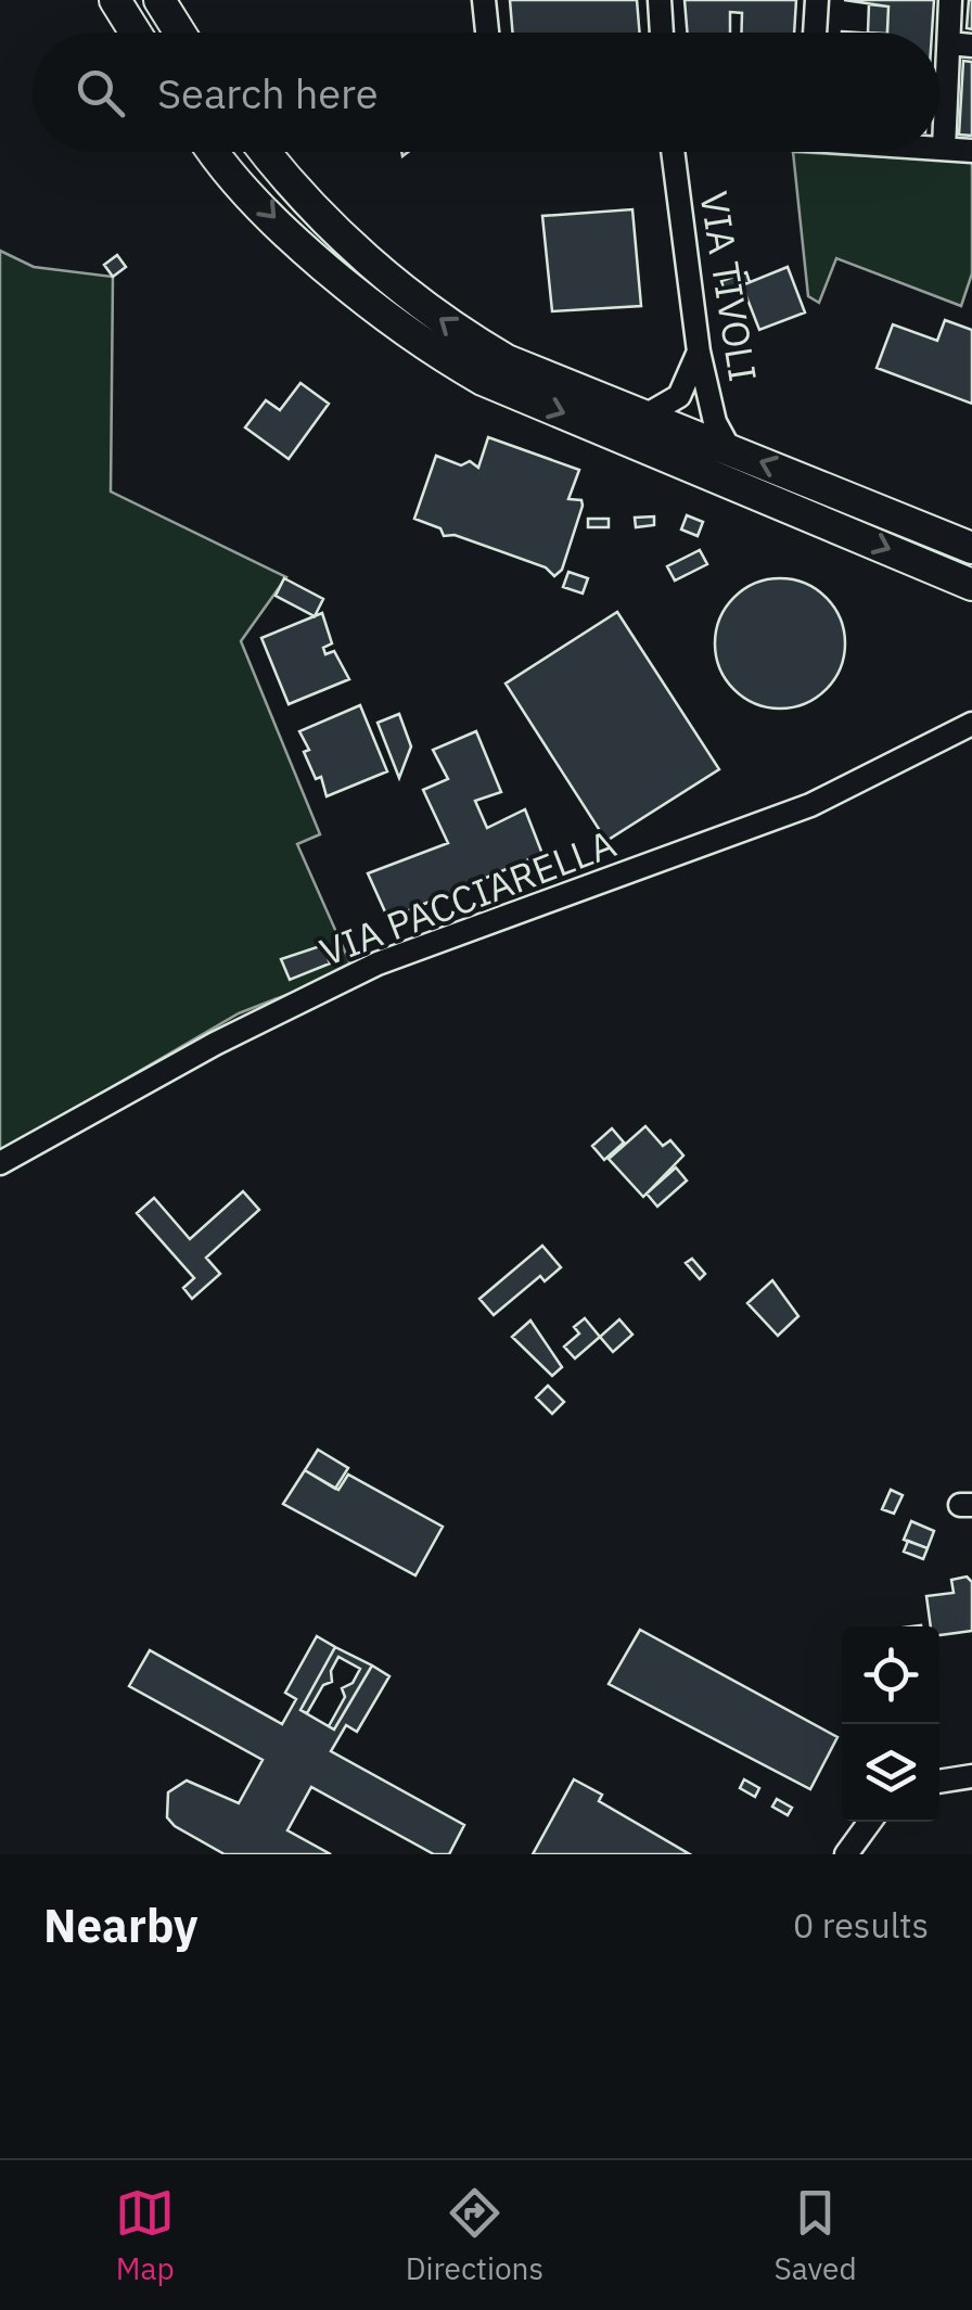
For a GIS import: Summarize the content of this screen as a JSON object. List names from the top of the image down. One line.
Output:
{"streets":{"street":["VIA TIVOLI","VIA PACCIARELLA"]},"page":{"search":"Search here","heading":["Nearby","0 results"],"nav":["Map","Directions","Saved"]}}
